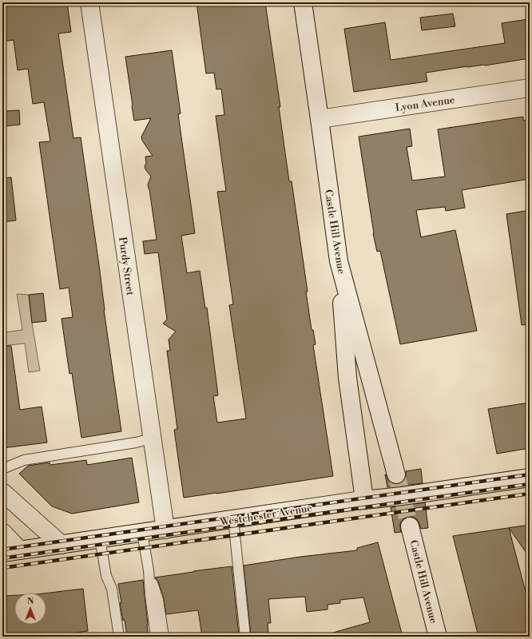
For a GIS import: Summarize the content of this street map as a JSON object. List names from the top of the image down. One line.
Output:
{"streets":{"main road":["Lyon Avenue","Castle Hill Avenue","Purdy Street","Westchester Avenue"]},"crossings":[["Lyon Avenue","Castle Hill Avenue"],["Purdy Street","Westchester Avenue"]],"north":"top"}
